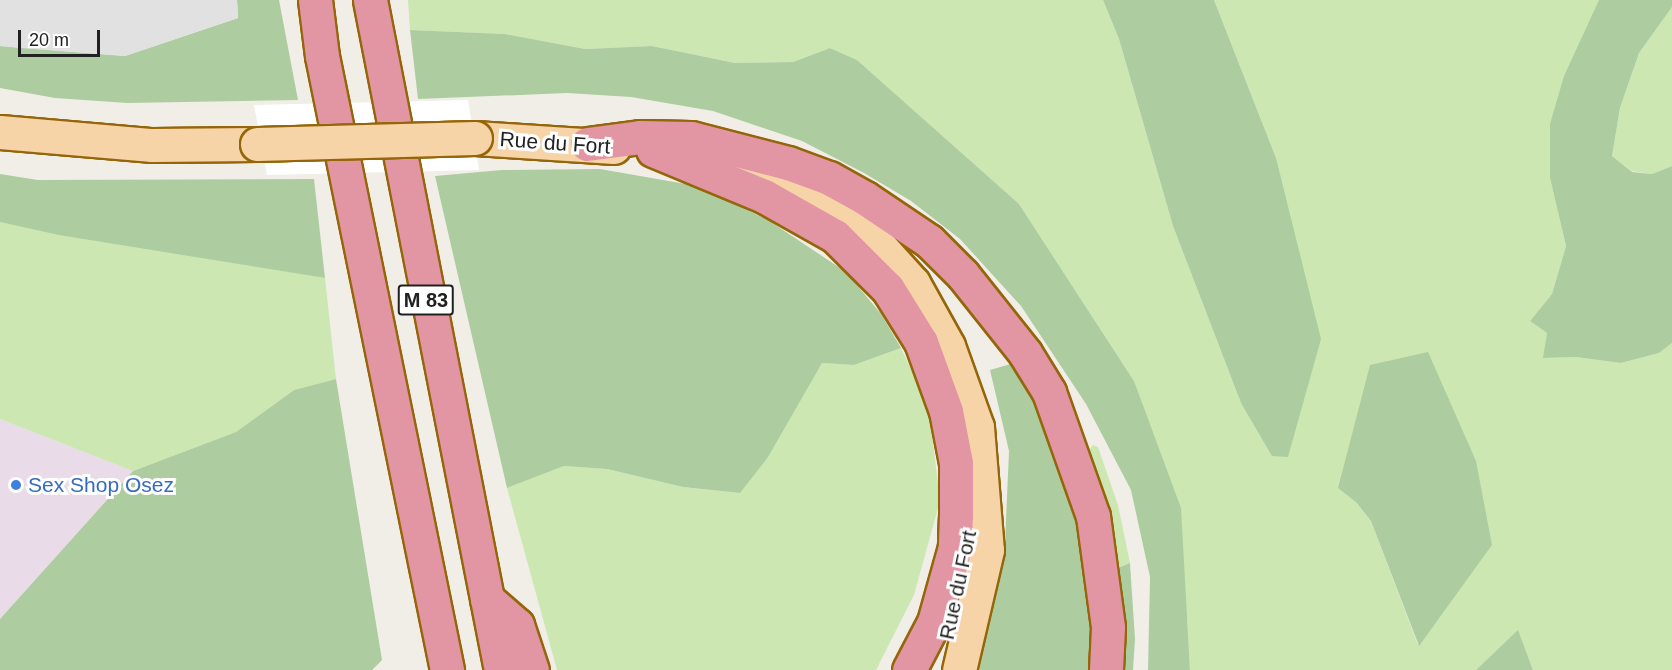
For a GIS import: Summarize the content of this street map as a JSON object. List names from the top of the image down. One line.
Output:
{"streets":{"highway":["M 83"],"main road":["Rue du Fort"]},"places":["Sex Shop Osez"],"scale_bar":"20 m"}
